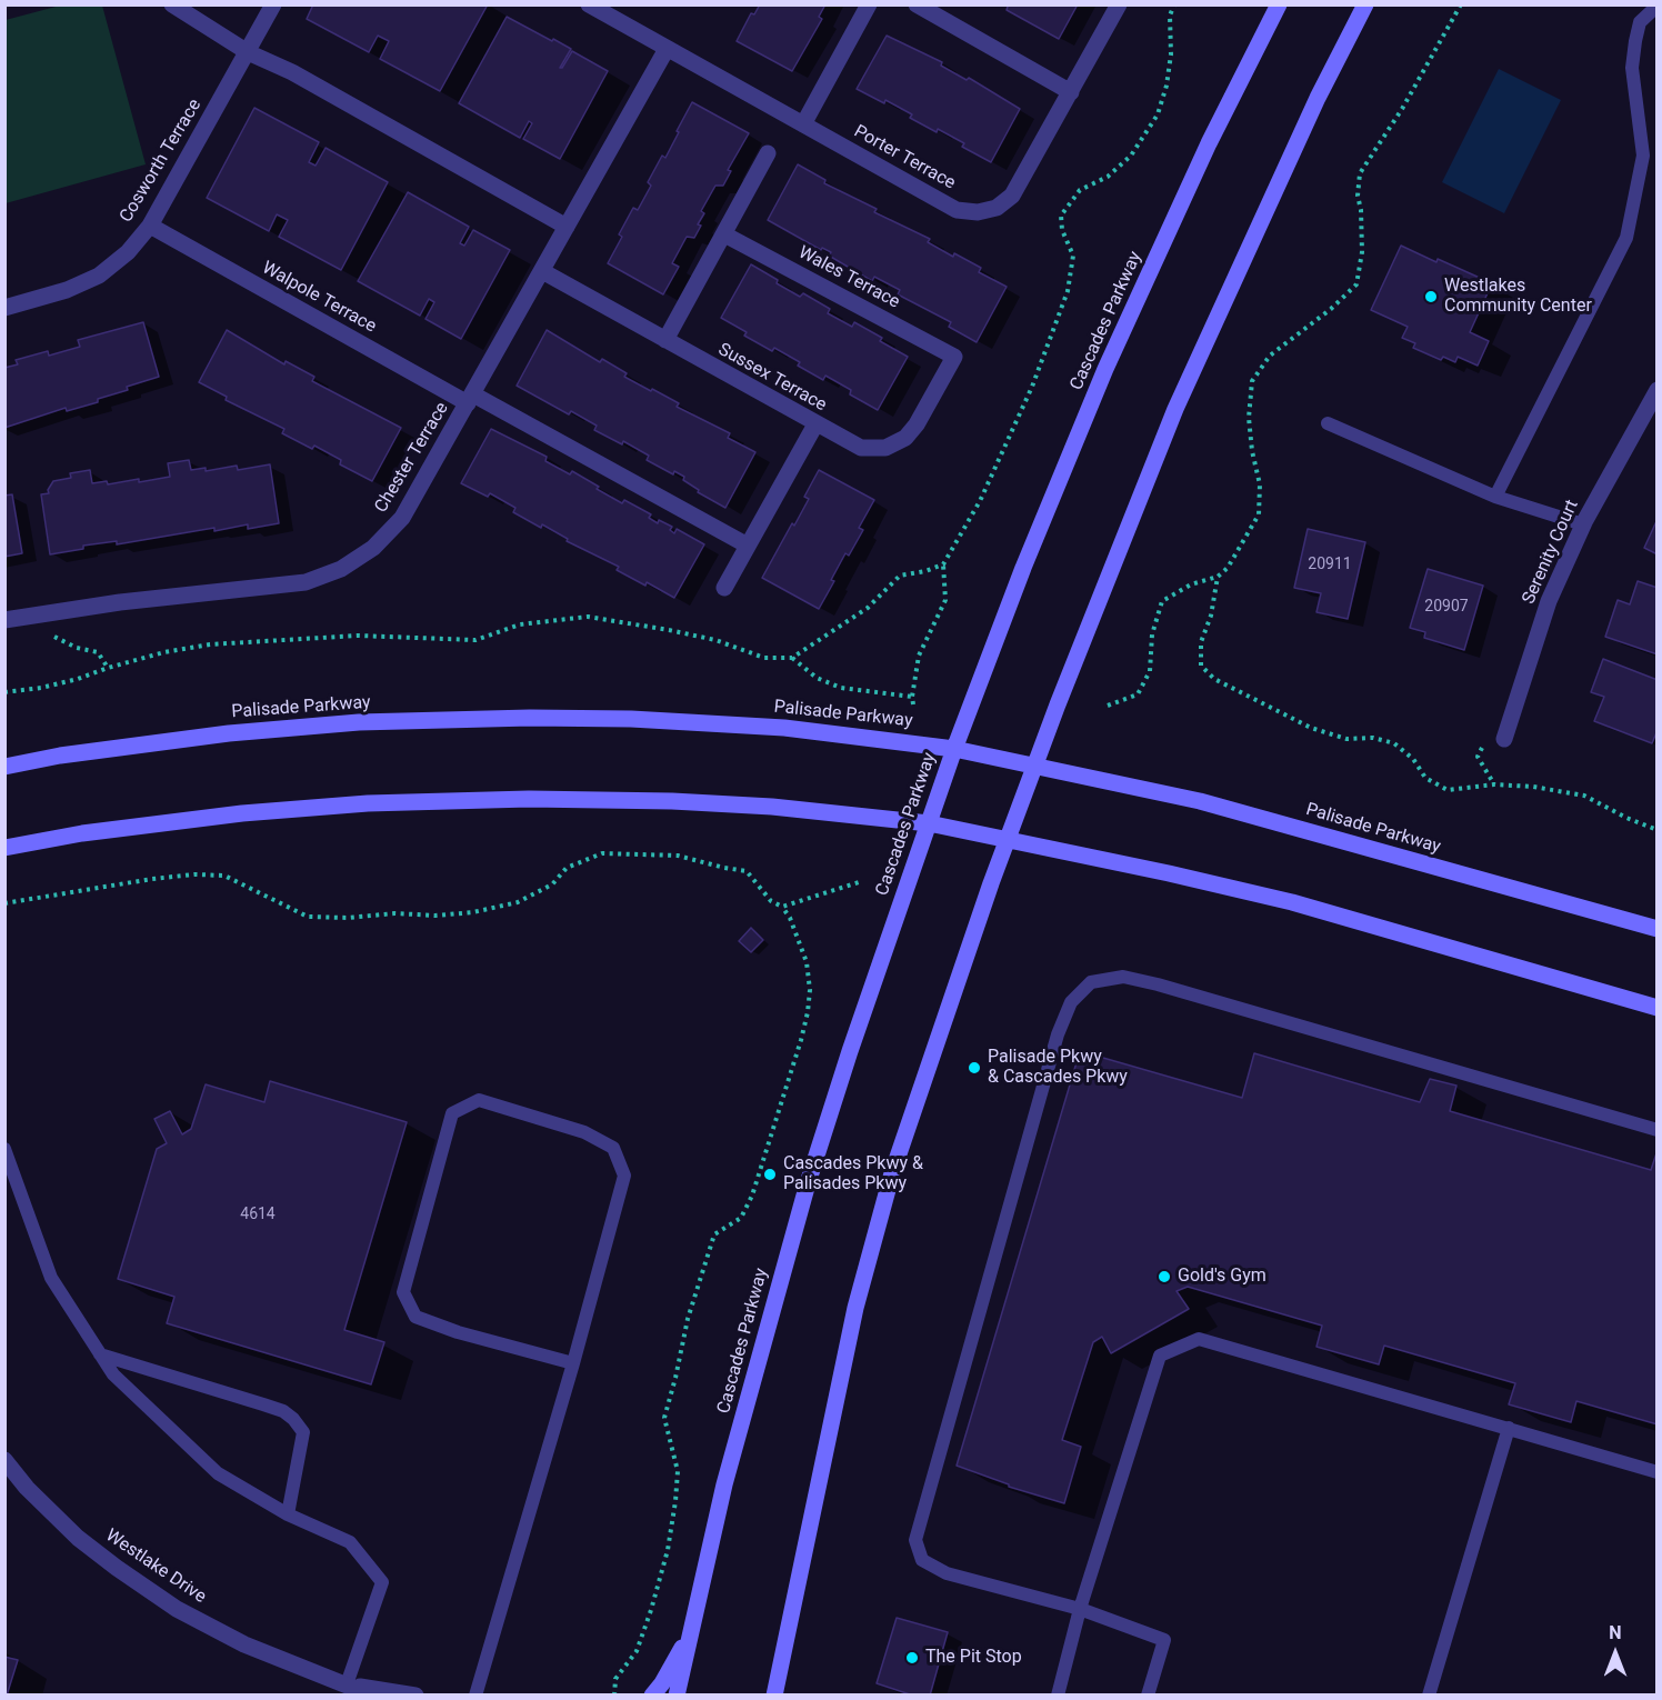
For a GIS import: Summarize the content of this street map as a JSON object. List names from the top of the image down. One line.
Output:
{"streets":{"main road":["Cascades Parkway","Palisade Parkway"],"street":["Porter Terrace","Cosworth Terrace","Wales Terrace","Walpole Terrace","Sussex Terrace","Chester Terrace","Serenity Court","Westlake Drive"]},"crossings":[["Porter Terrace","Chester Terrace"],["Cosworth Terrace","Walpole Terrace"],["Wales Terrace","Sussex Terrace"],["Walpole Terrace","Chester Terrace"],["Cascades Parkway","Palisade Parkway"],["Sussex Terrace","Chester Terrace"]],"places":["Westlakes Community Center","Palisade Pkwy & Cascades Pkwy","Cascades Pkwy & Palisades Pkwy","Gold's Gym","The Pit Stop"],"house_numbers":["20911","20907","4614"],"north":"top"}
